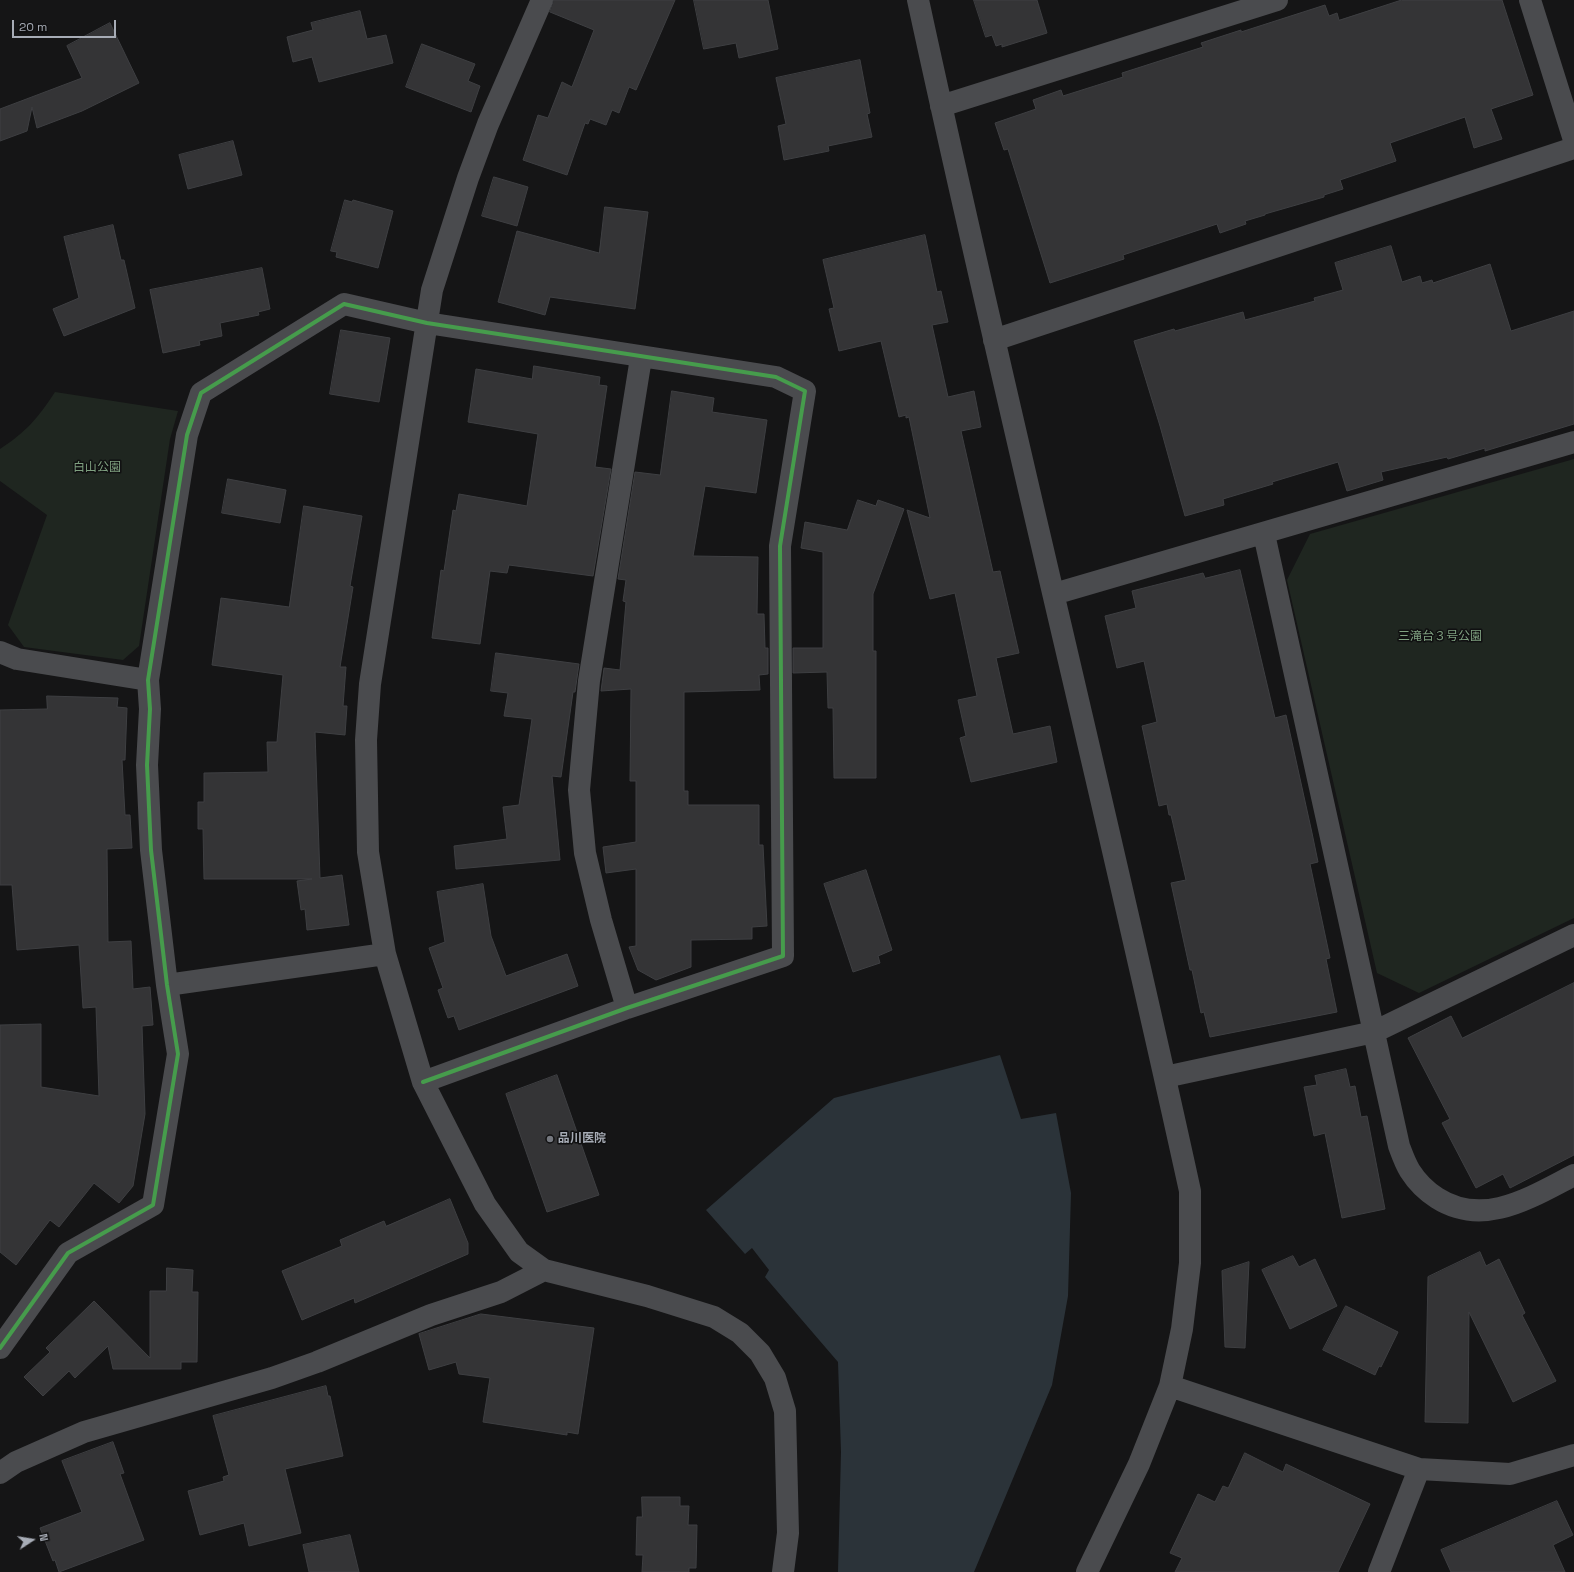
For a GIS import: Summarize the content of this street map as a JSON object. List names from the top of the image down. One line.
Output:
{"parks":["白山公園","三滝台３号公園"],"places":["品川医院"],"scale_bar":"20 m","north":"right"}
